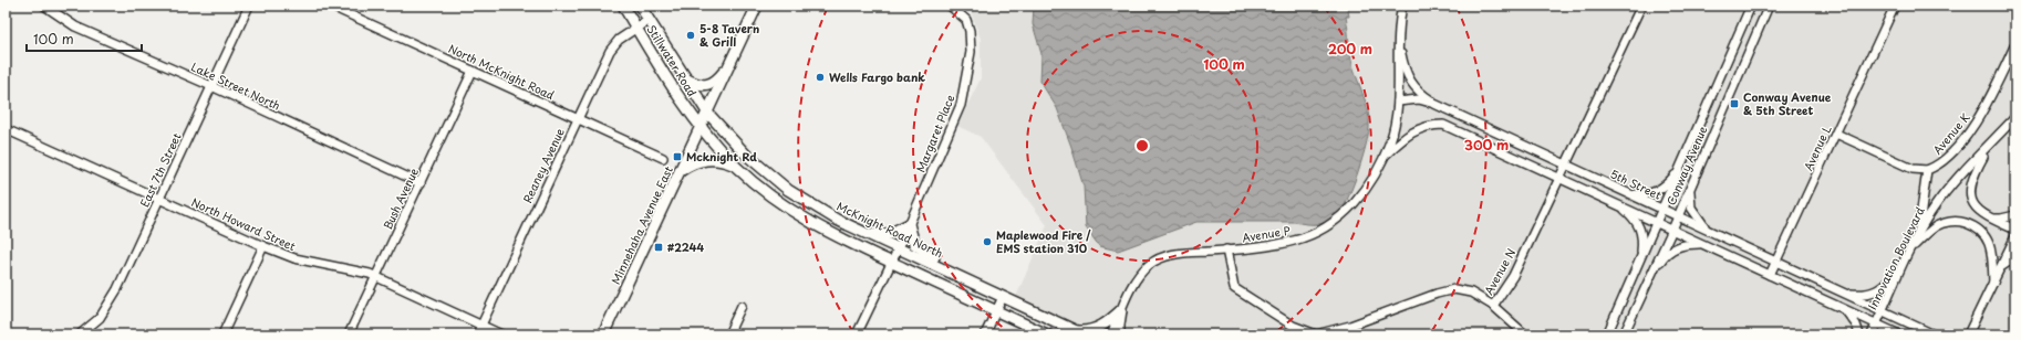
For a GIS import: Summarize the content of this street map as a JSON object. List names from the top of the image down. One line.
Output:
{"streets":{"main road":["Stillwater Road","Minnehaha Avenue East","McKnight Road North"],"street":["North McKnight Road","Lake Street North","Margaret Place","Avenue K","Avenue L","Reaney Avenue","Conway Avenue","East 7th Street","5th Street","Bush Avenue","North Howard Street","Avenue P","Innovation Boulevard","Avenue N"]},"crossings":[["Stillwater Road","Reaney Avenue"],["Stillwater Road","Minnehaha Avenue East"],["Stillwater Road","McKnight Road North"],["North McKnight Road","Reaney Avenue"],["North McKnight Road","Bush Avenue"],["Lake Street North","East 7th Street"],["Lake Street North","Bush Avenue"],["Margaret Place","McKnight Road North"],["Avenue L","5th Street"],["Reaney Avenue","North Howard Street"],["Conway Avenue","5th Street"],["East 7th Street","North Howard Street"],["5th Street","Avenue P"],["5th Street","Innovation Boulevard"],["5th Street","Avenue N"],["Bush Avenue","North Howard Street"],["Minnehaha Avenue East","McKnight Road North"],["Avenue P","Avenue N"]],"places":{"other":["5-8 Tavern & Grill","Wells Fargo bank","Maplewood Fire / EMS station 310"],"transit":["Conway Avenue & 5th Street","Mcknight Rd","#2244"]},"scale_bar":"100 m","rings":["200 m","100 m","300 m"]}
